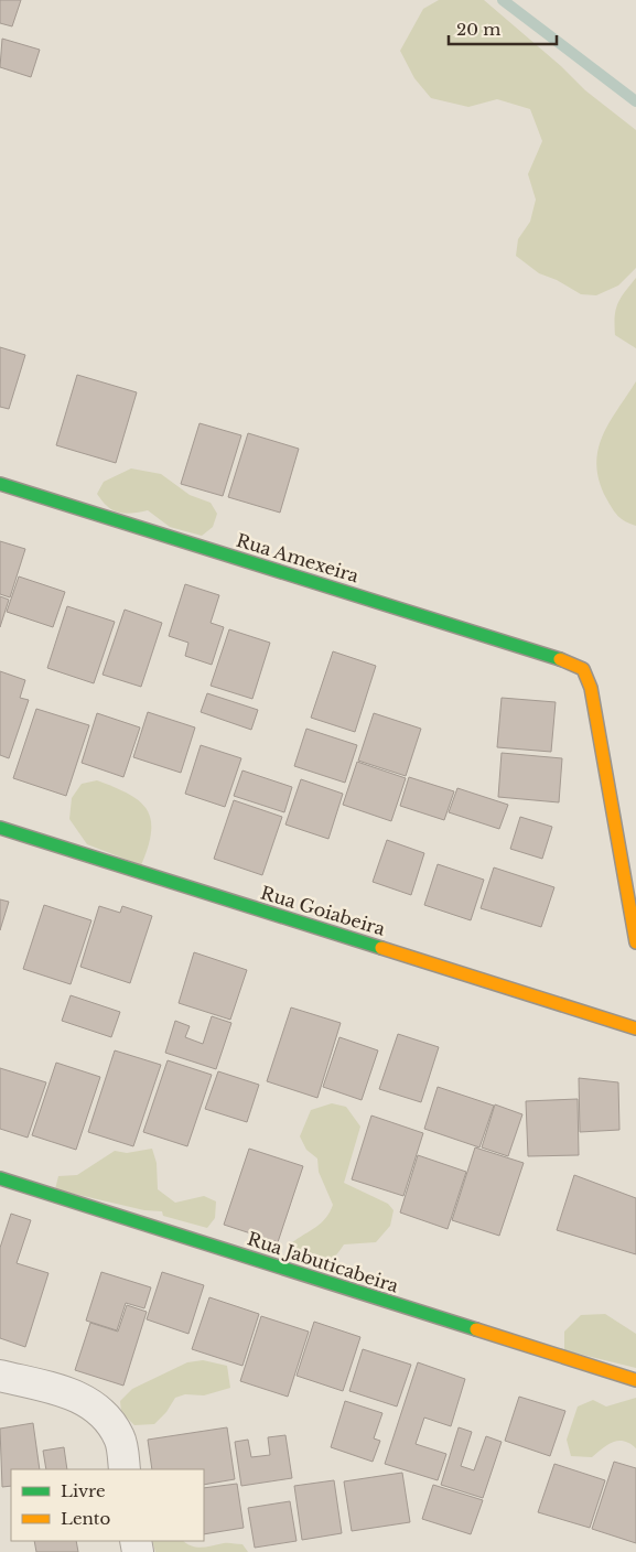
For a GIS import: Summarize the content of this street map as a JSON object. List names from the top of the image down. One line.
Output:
{"streets":{"street":["Rua Amexeira","Rua Goiabeira","Rua Jabuticabeira"]},"legend":["Livre","Lento"],"scale_bar":"20 m"}
